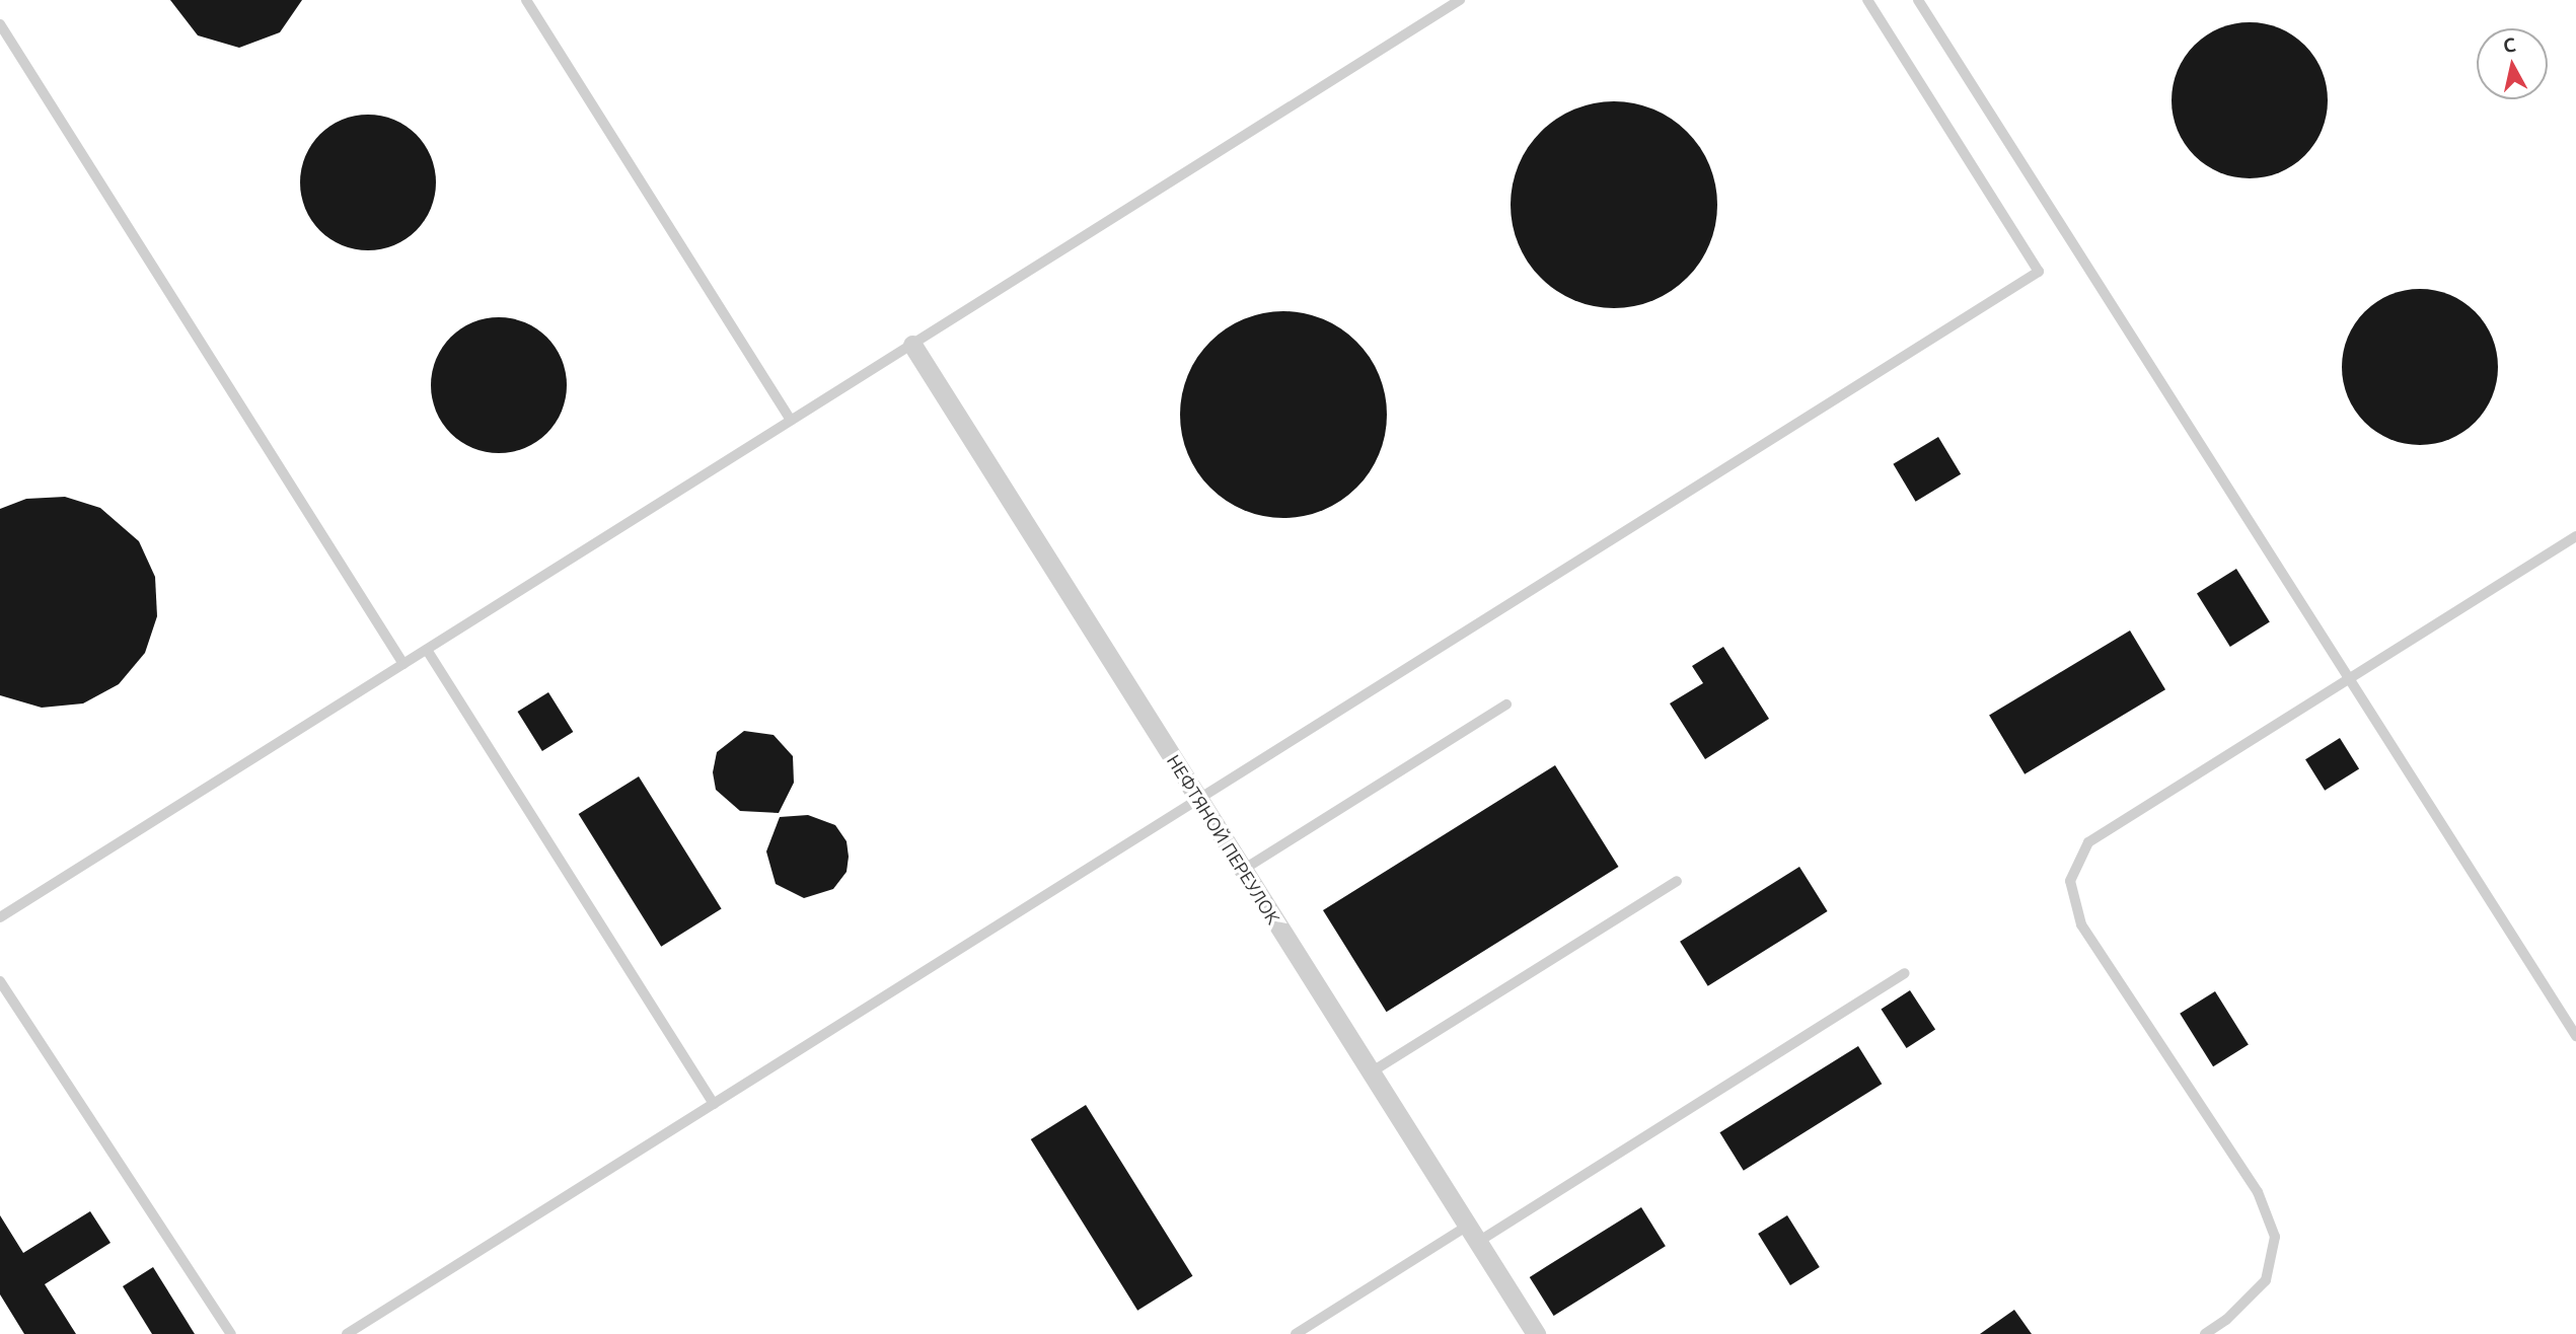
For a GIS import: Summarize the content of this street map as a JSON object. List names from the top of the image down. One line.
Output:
{"streets":{"street":["НЕФТЯНОЙ ПЕРЕУЛОК"]},"north":"top"}
